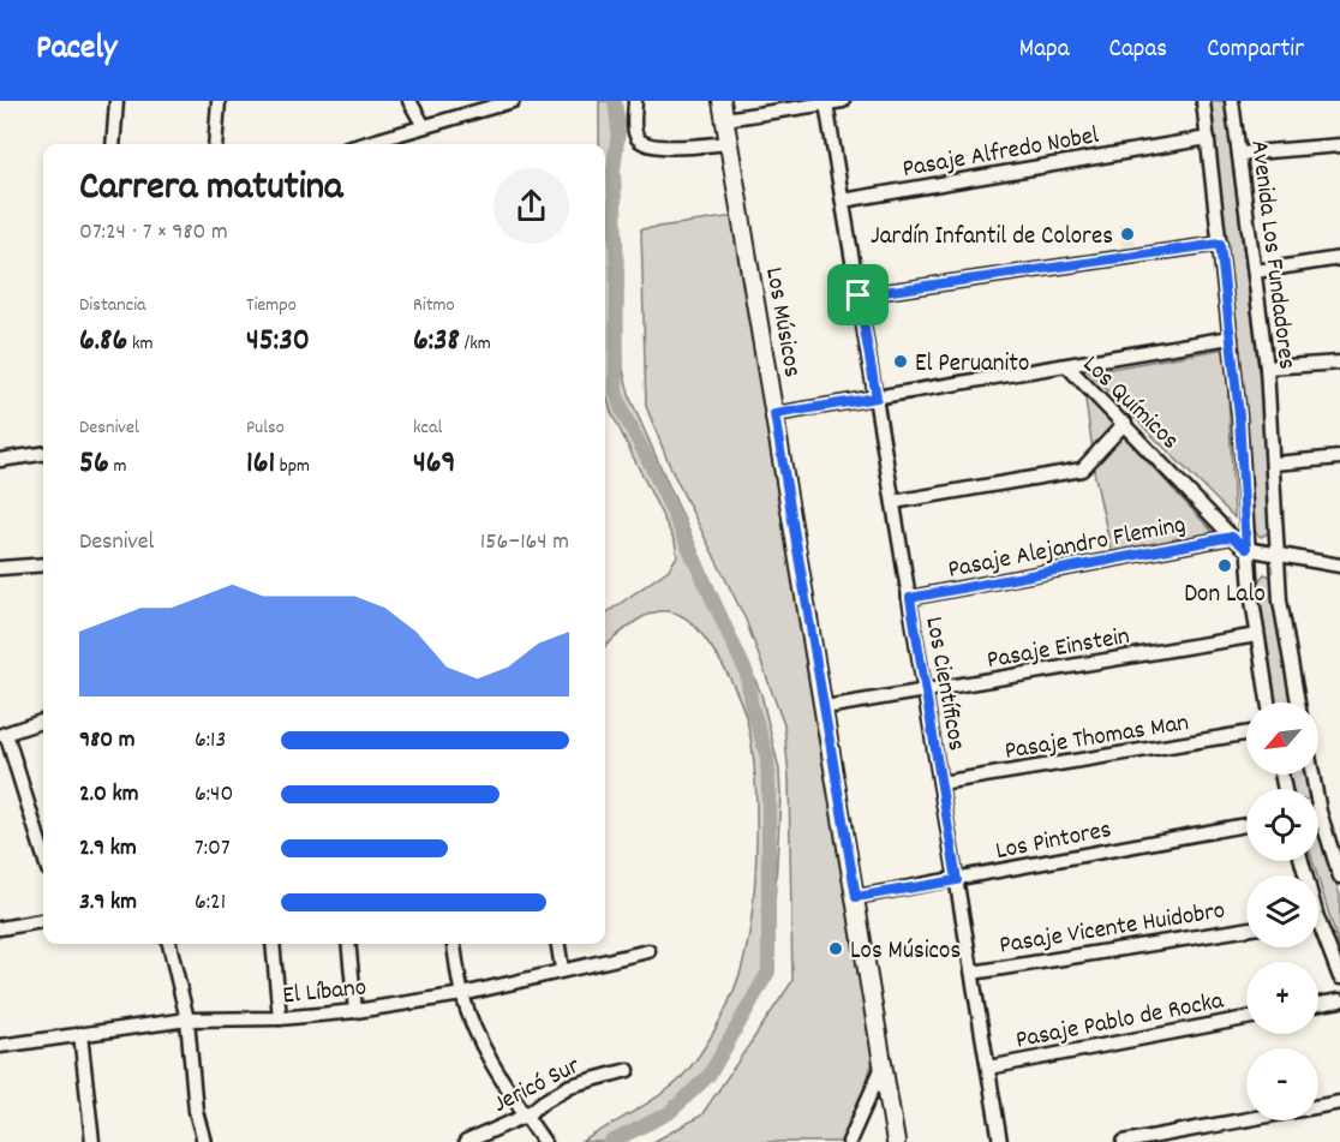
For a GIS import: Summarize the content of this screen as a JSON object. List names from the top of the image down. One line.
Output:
{"streets":{"street":["Pasaje Alfredo Nobel","Avenida Los Fundadores","Los Músicos","Los Químicos","Pasaje Alejandro Fleming","Pasaje Einstein","Los Científicos","Pasaje Thomas Man","Los Pintores","Pasaje Vicente Huidobro","El Líbano","Pasaje Pablo de Rocka","Jericó Sur"]},"crossings":[["Pasaje Alfredo Nobel","Avenida Los Fundadores"],["Pasaje Alfredo Nobel","Los Científicos"],["Avenida Los Fundadores","Los Químicos"],["Avenida Los Fundadores","Pasaje Einstein"],["Los Músicos","Los Químicos"],["Los Músicos","Pasaje Einstein"],["Los Músicos","Los Pintores"],["Los Químicos","Pasaje Alejandro Fleming"],["Los Químicos","Los Científicos"],["Pasaje Alejandro Fleming","Los Científicos"],["Pasaje Einstein","Los Científicos"],["Los Científicos","Pasaje Thomas Man"],["Los Científicos","Los Pintores"],["Los Científicos","Pasaje Vicente Huidobro"],["Los Científicos","Pasaje Pablo de Rocka"]],"places":["Jardín Infantil de Colores","El Peruanito","Don Lalo","Los Músicos"],"north":"bottom left","page":{"header":"Pacely","nav":["Mapa","Capas","Compartir"],"heading":["Carrera matutina","07:24 · 7 × 980 m"],"stats":[["Distancia","6.86 km"],["Tiempo","45:30"],["Ritmo","6:38 /km"],["Desnivel","56 m"],["Pulso","161 bpm"],["kcal","469"]],"chart":["Desnivel","156–164 m"],"map_buttons":["+","−"],"list":[{"name":"980 m","note":"6:13"},{"name":"2.0 km","note":"6:40"},{"name":"2.9 km","note":"7:07"},{"name":"3.9 km","note":"6:21"}]}}
